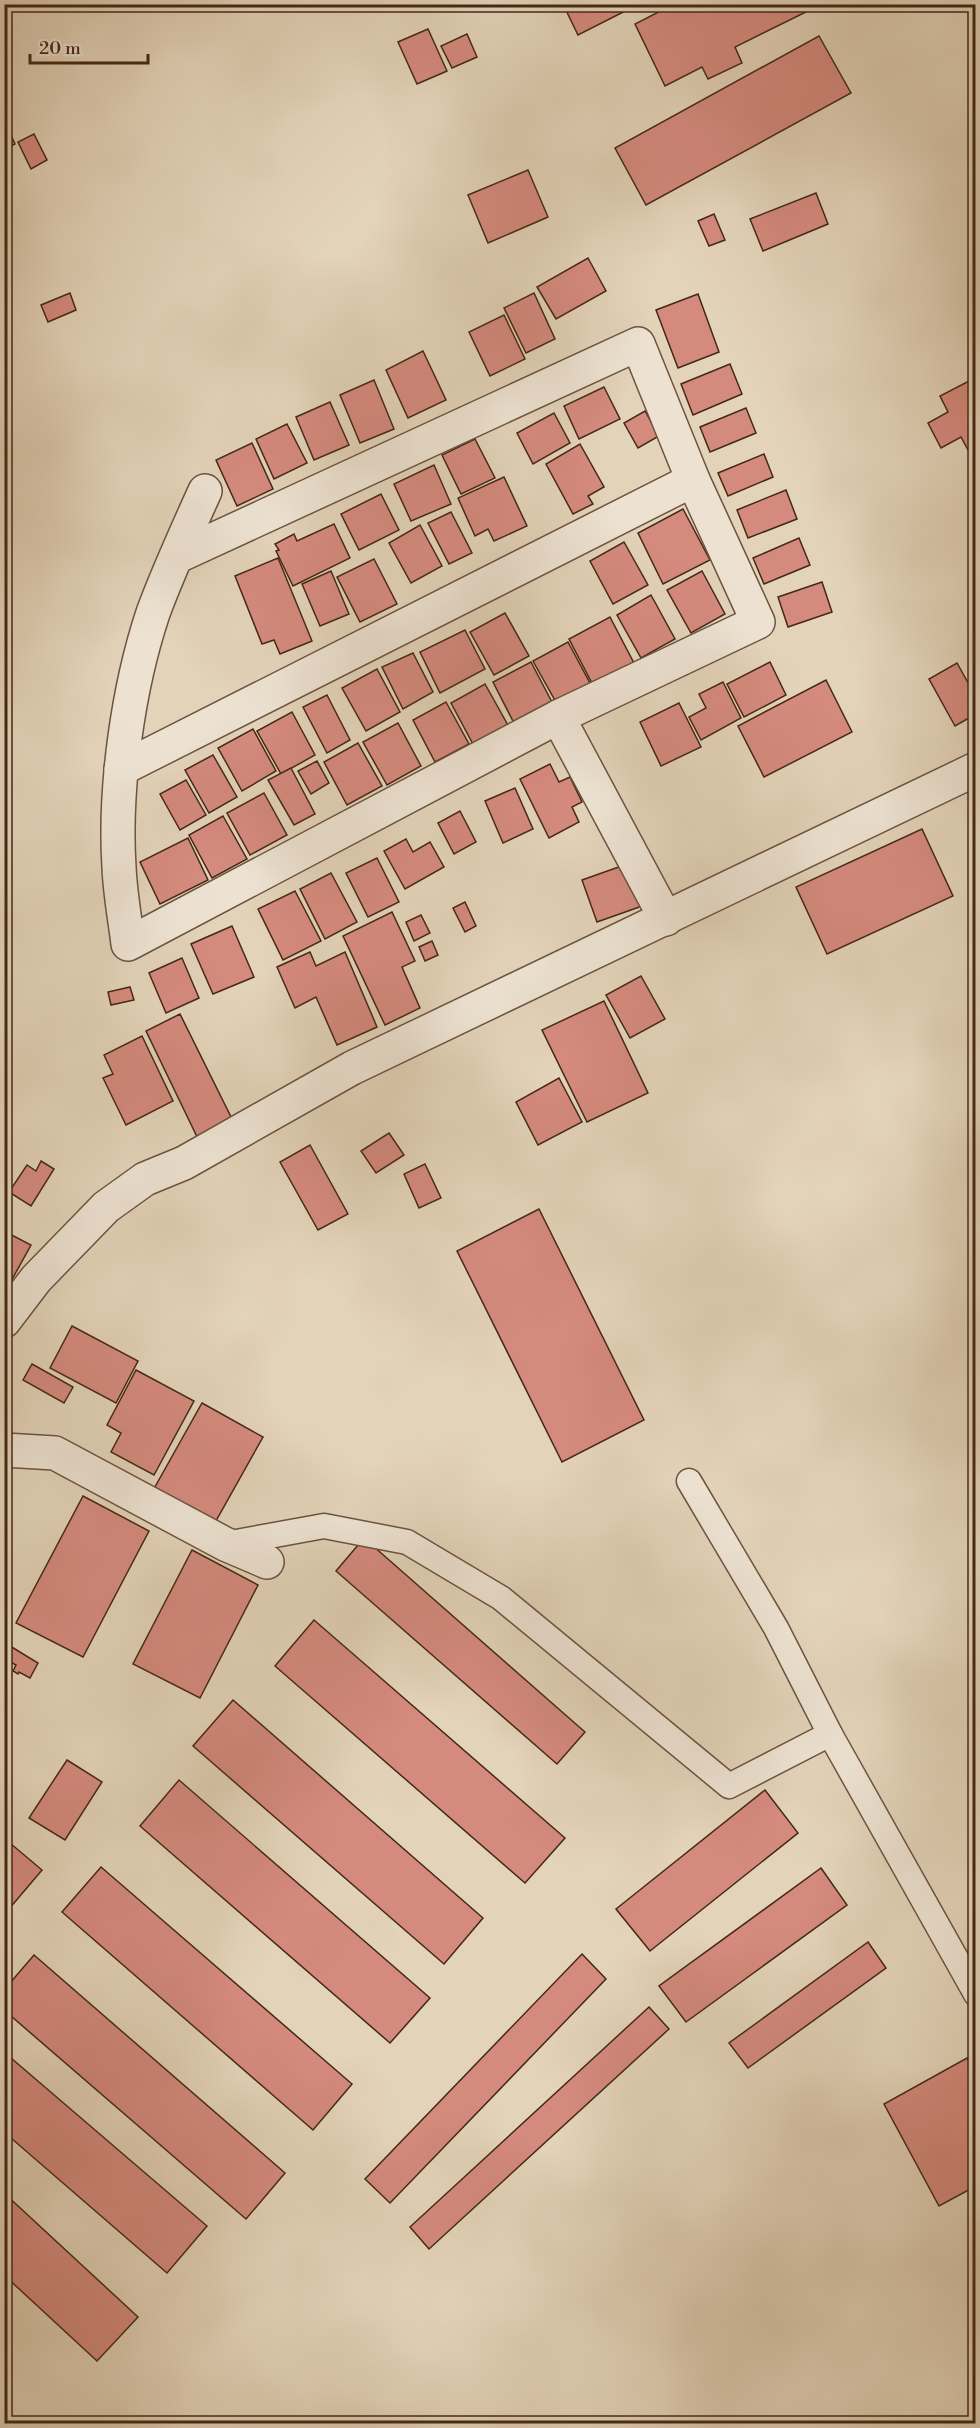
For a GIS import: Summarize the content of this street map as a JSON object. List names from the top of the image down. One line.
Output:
{"scale_bar":"20 m"}
